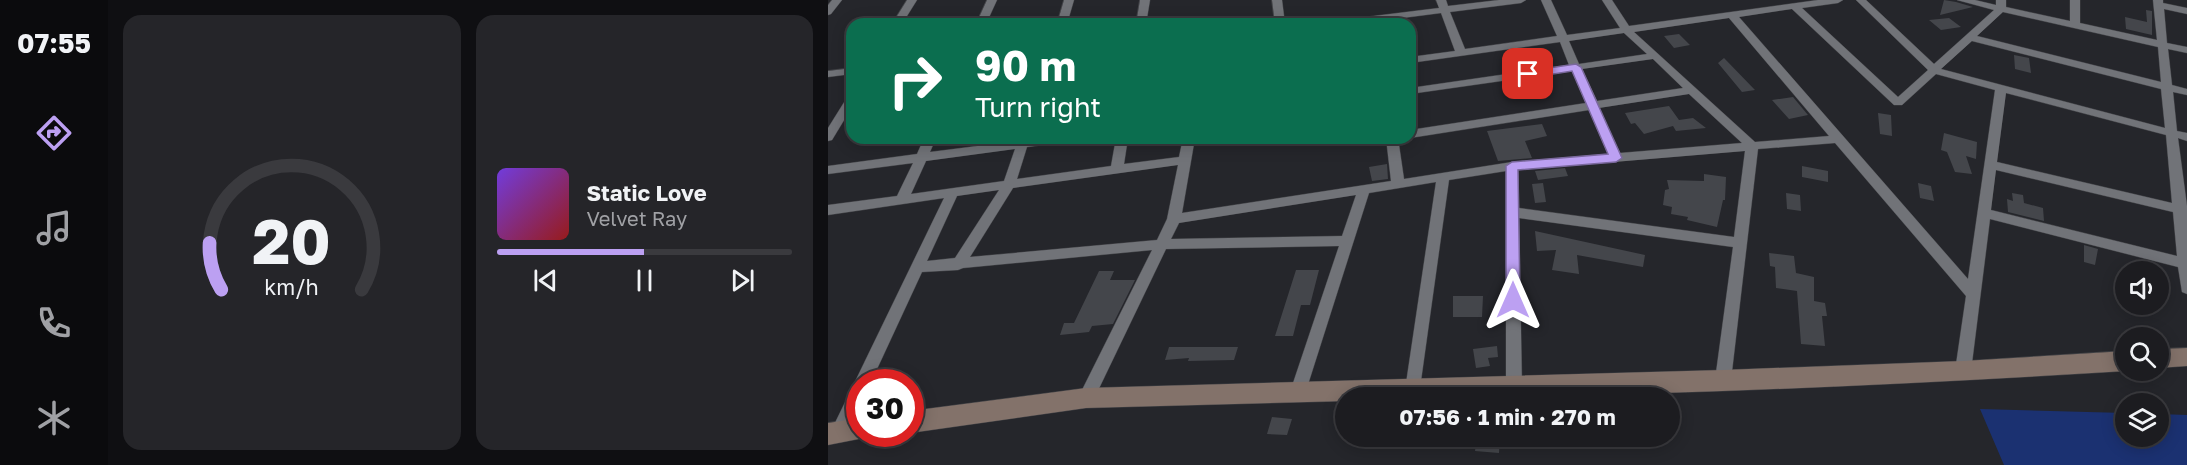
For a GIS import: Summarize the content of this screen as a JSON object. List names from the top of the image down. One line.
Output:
{"page":{"tabs":"07:55","turn":["90 m","Turn right"],"song":["Static Love","Velvet Ray"],"limit":"30","trip":"07:56 · 1 min · 270 m","gauge":["20","km/h"]}}
